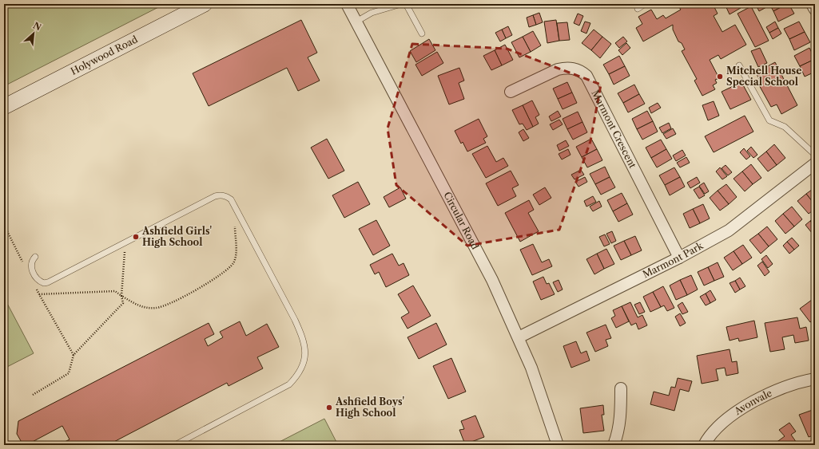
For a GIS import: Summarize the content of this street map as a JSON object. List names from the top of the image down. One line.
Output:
{"streets":{"main road":["Holywood Road"],"street":["Marmont Crescent","Circular Road","Marmont Park","Avonvale"]},"crossings":[["Marmont Crescent","Marmont Park"],["Circular Road","Marmont Park"]],"places":["Mitchell House Special School","Ashfield Girls' High School","Ashfield Boys' High School"],"north":"top right"}
